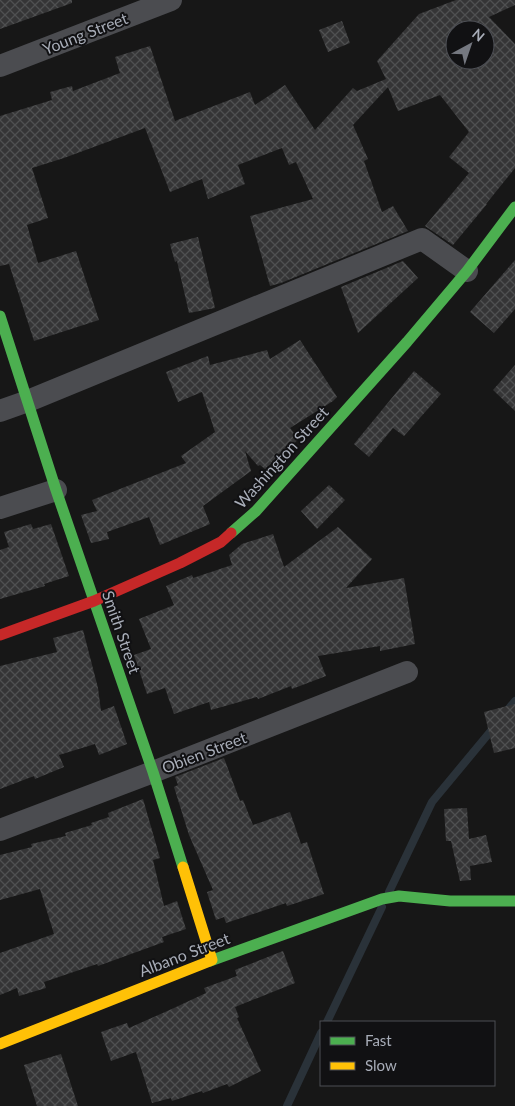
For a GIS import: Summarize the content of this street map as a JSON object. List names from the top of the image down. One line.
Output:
{"streets":{"street":["Young Street","Washington Street","Smith Street","Obien Street","Albano Street"]},"crossings":[["Washington Street","Smith Street"],["Smith Street","Obien Street"],["Smith Street","Albano Street"]],"legend":["Fast","Slow"],"north":"top right"}
